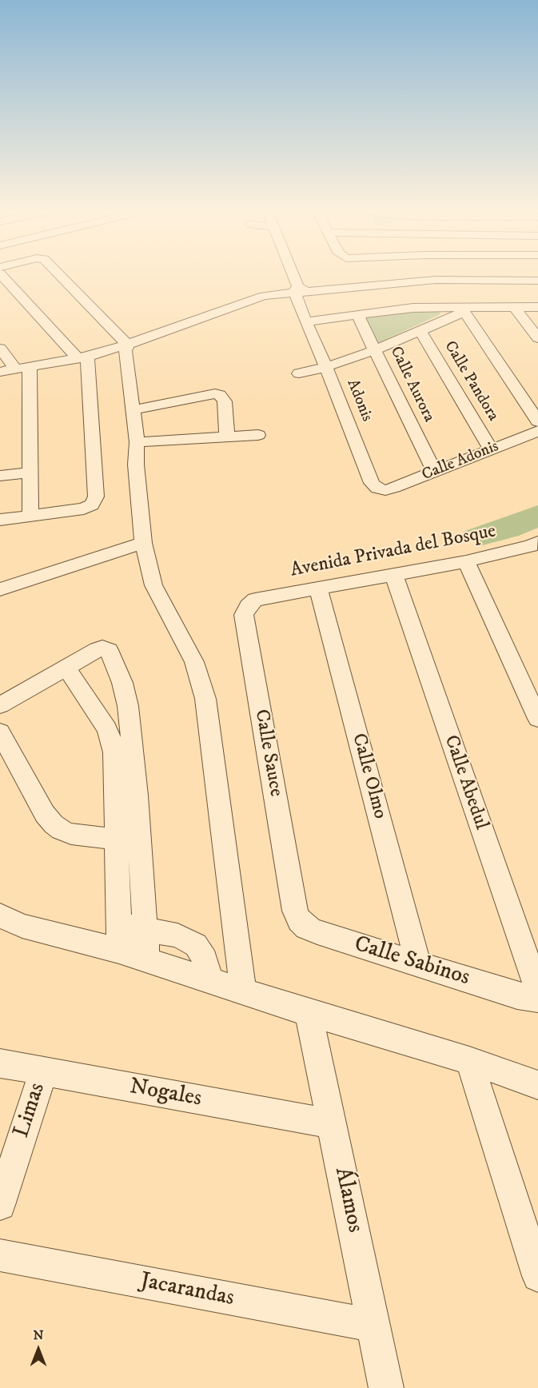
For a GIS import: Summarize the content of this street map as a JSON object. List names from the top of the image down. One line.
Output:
{"streets":{"street":["Calle Pandora","Calle Aurora","Adonis","Calle Adonis","Avenida Privada del Bosque","Calle Sauce","Calle Olmo","Calle Abedul","Calle Sabinos","Nogales","Limas","Álamos","Jacarandas"]},"crossings":[["Calle Pandora","Calle Adonis"],["Calle Aurora","Calle Adonis"],["Adonis","Calle Adonis"],["Avenida Privada del Bosque","Calle Sauce"],["Avenida Privada del Bosque","Calle Olmo"],["Avenida Privada del Bosque","Calle Abedul"],["Calle Sauce","Calle Sabinos"],["Calle Olmo","Calle Sabinos"],["Nogales","Limas"],["Nogales","Álamos"],["Álamos","Jacarandas"]],"north":"top"}
